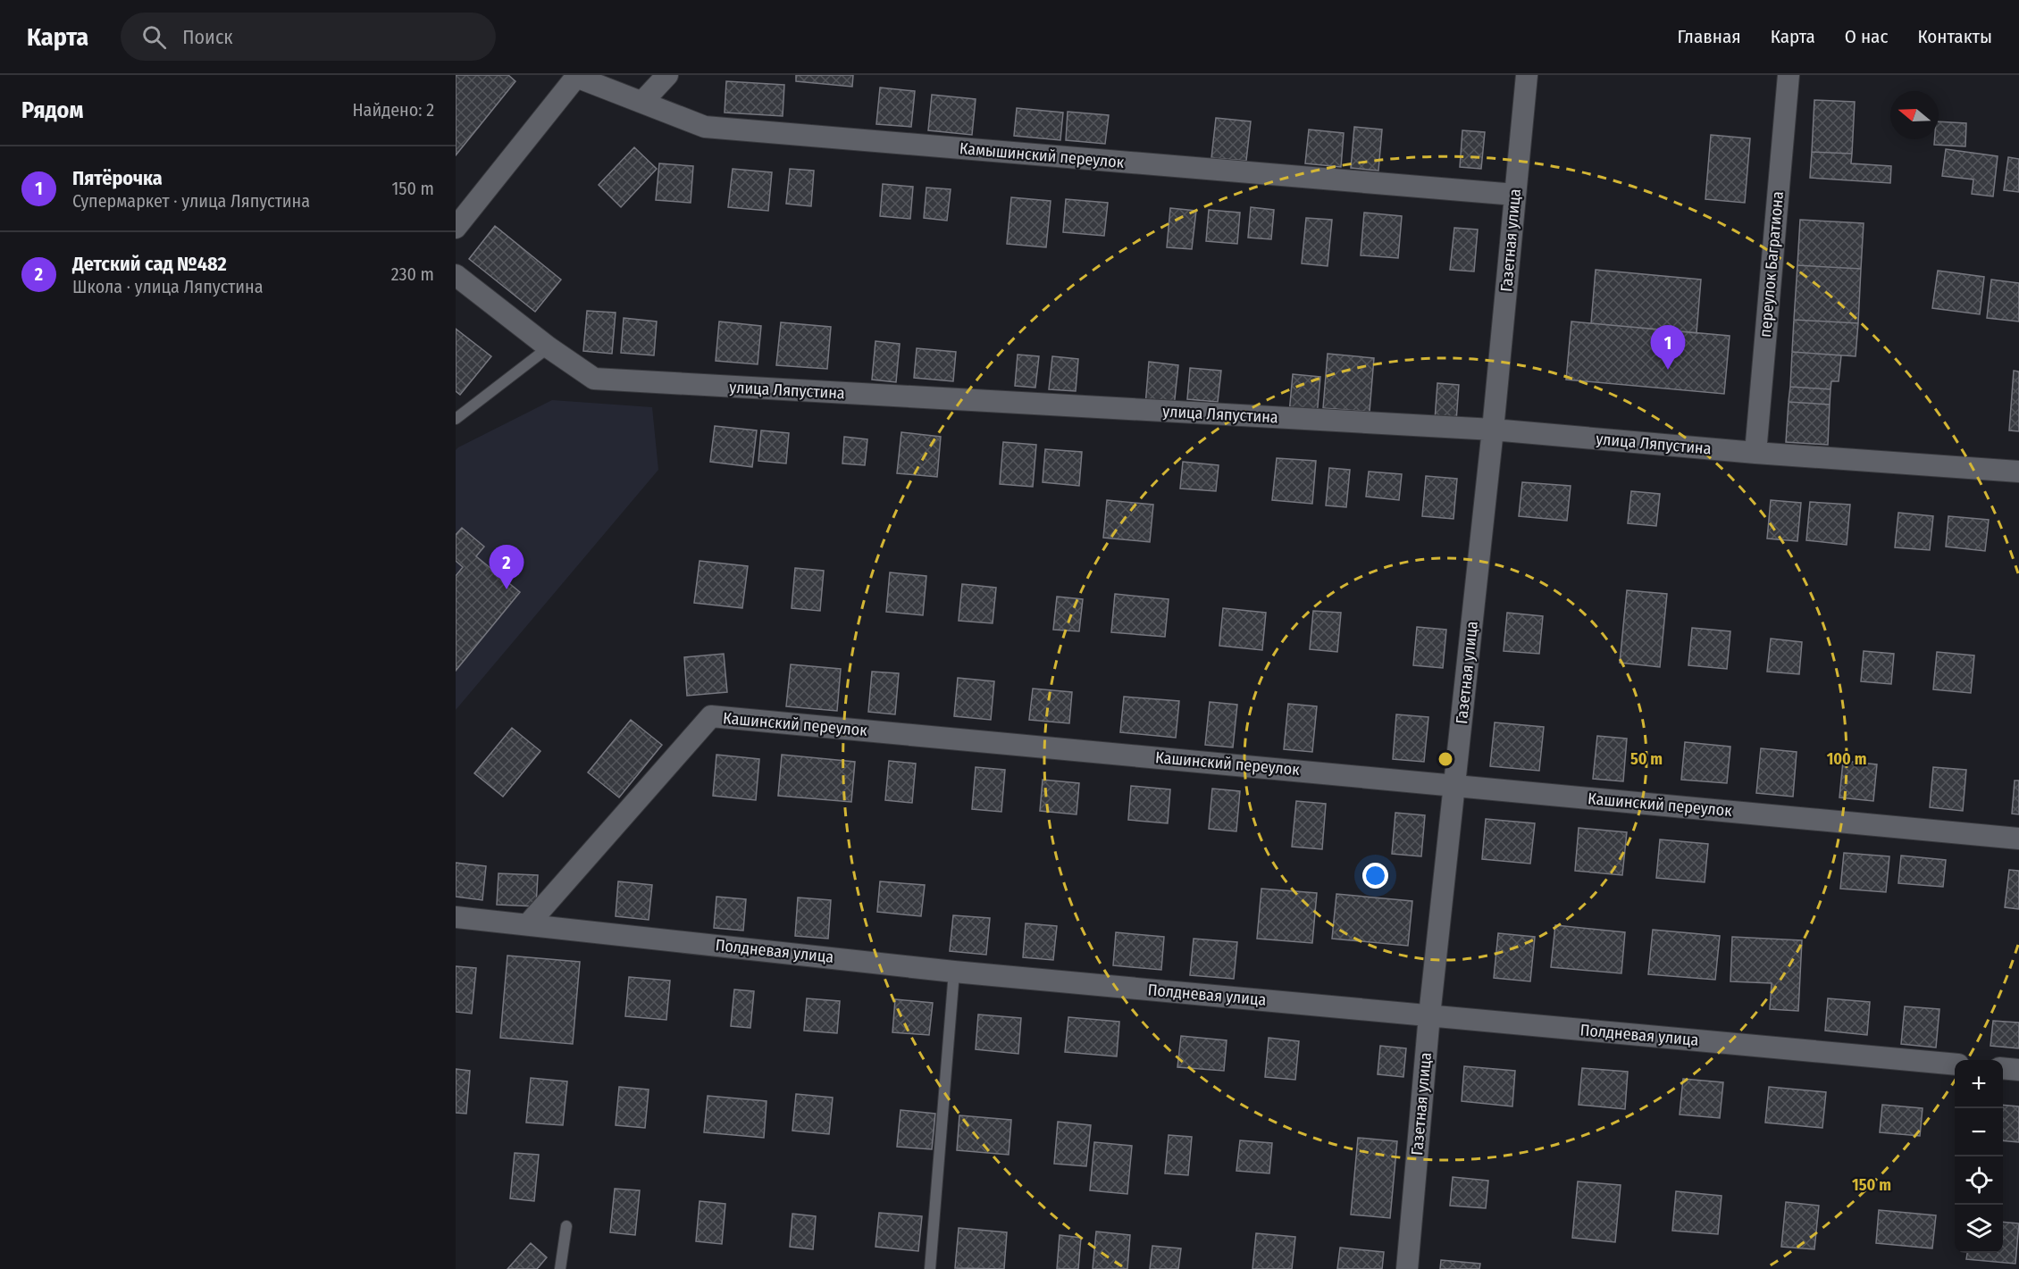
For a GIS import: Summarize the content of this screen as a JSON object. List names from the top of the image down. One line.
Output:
{"streets":{"street":["Камышинский переулок","Газетная улица","переулок Багратиона","улица Ляпустина","Кашинский переулок","Полдневая улица"]},"crossings":[["Камышинский переулок","Газетная улица"],["Газетная улица","улица Ляпустина"],["Газетная улица","Кашинский переулок"],["Газетная улица","Полдневая улица"],["переулок Багратиона","улица Ляпустина"],["Кашинский переулок","Полдневая улица"]],"north":"left","page":{"header":"Карта","search":"Поиск","nav":["Главная","Карта","О нас","Контакты"],"heading":["Рядом","Найдено: 2"],"list":[{"mark":"1","name":"Пятёрочка","note":"Супермаркет · улица Ляпустина","value":"150 m"},{"mark":"2","name":"Детский сад №482","note":"Школа · улица Ляпустина","value":"230 m"}],"pins":["1","2"],"map_buttons":["+","−"]},"rings":["50 m","100 m","150 m"]}
